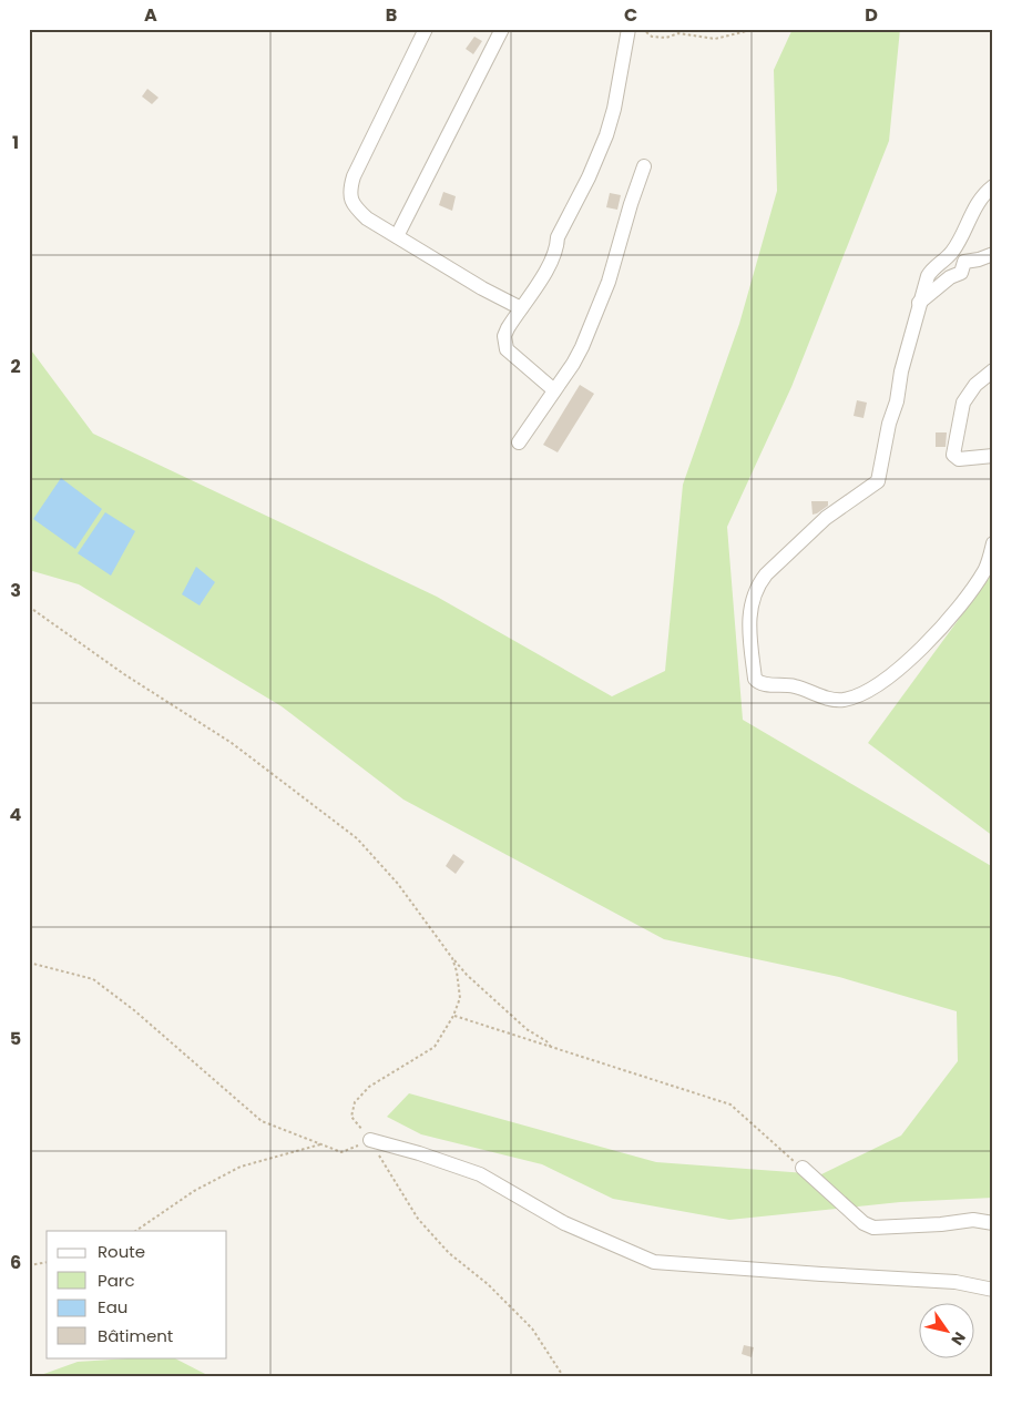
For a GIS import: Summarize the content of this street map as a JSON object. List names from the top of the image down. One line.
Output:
{"legend":["Route","Parc","Eau","Bâtiment"],"north":"bottom right","grid":{"columns":["A","B","C","D"],"rows":["1","2","3","4","5","6"]}}
